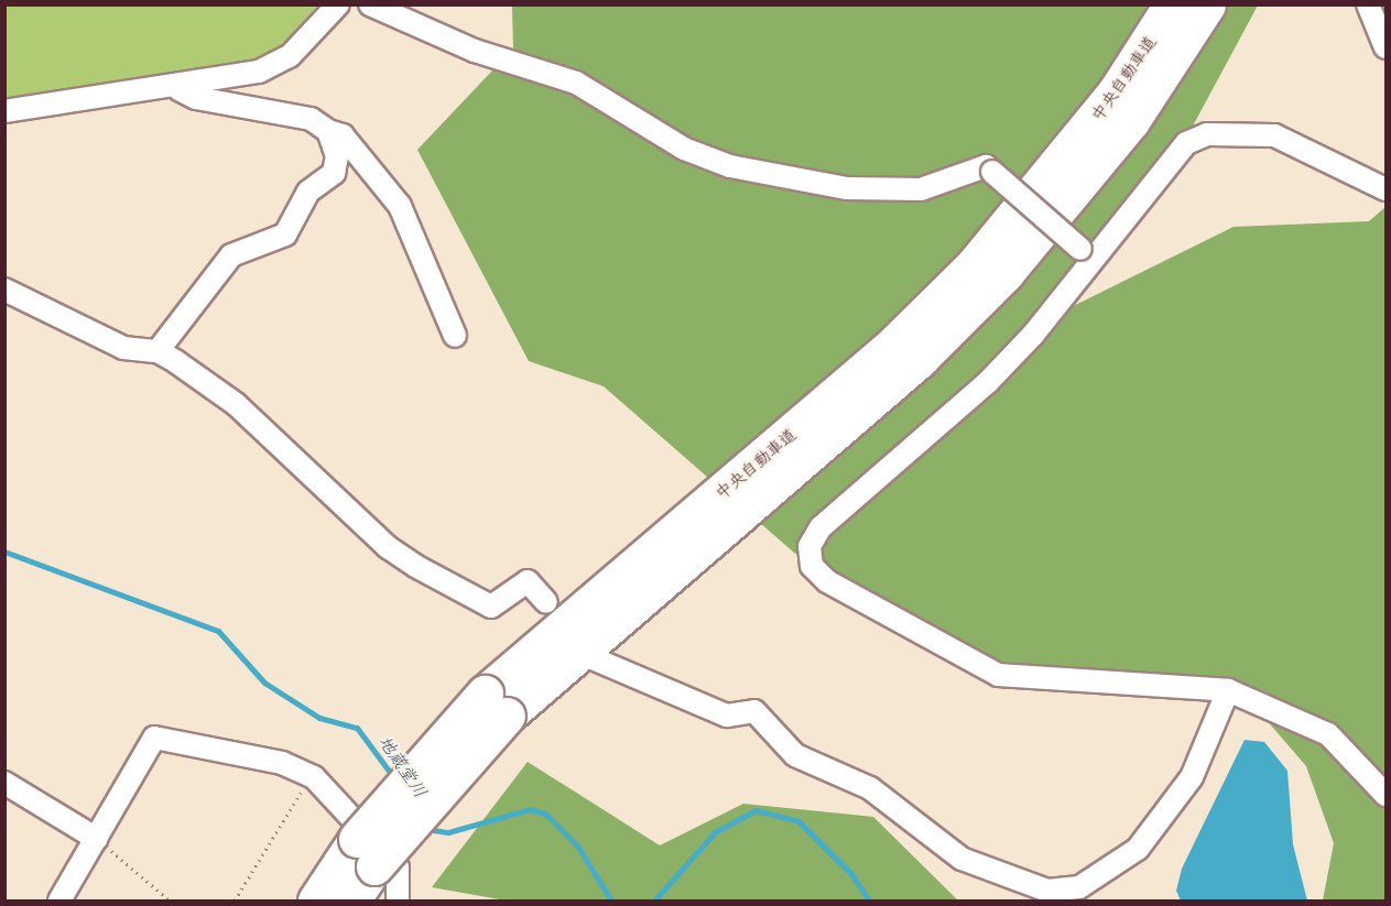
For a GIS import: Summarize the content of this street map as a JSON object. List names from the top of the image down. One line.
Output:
{"streets":{"highway":["中央自動車道"]},"water":["地蔵堂川"]}
